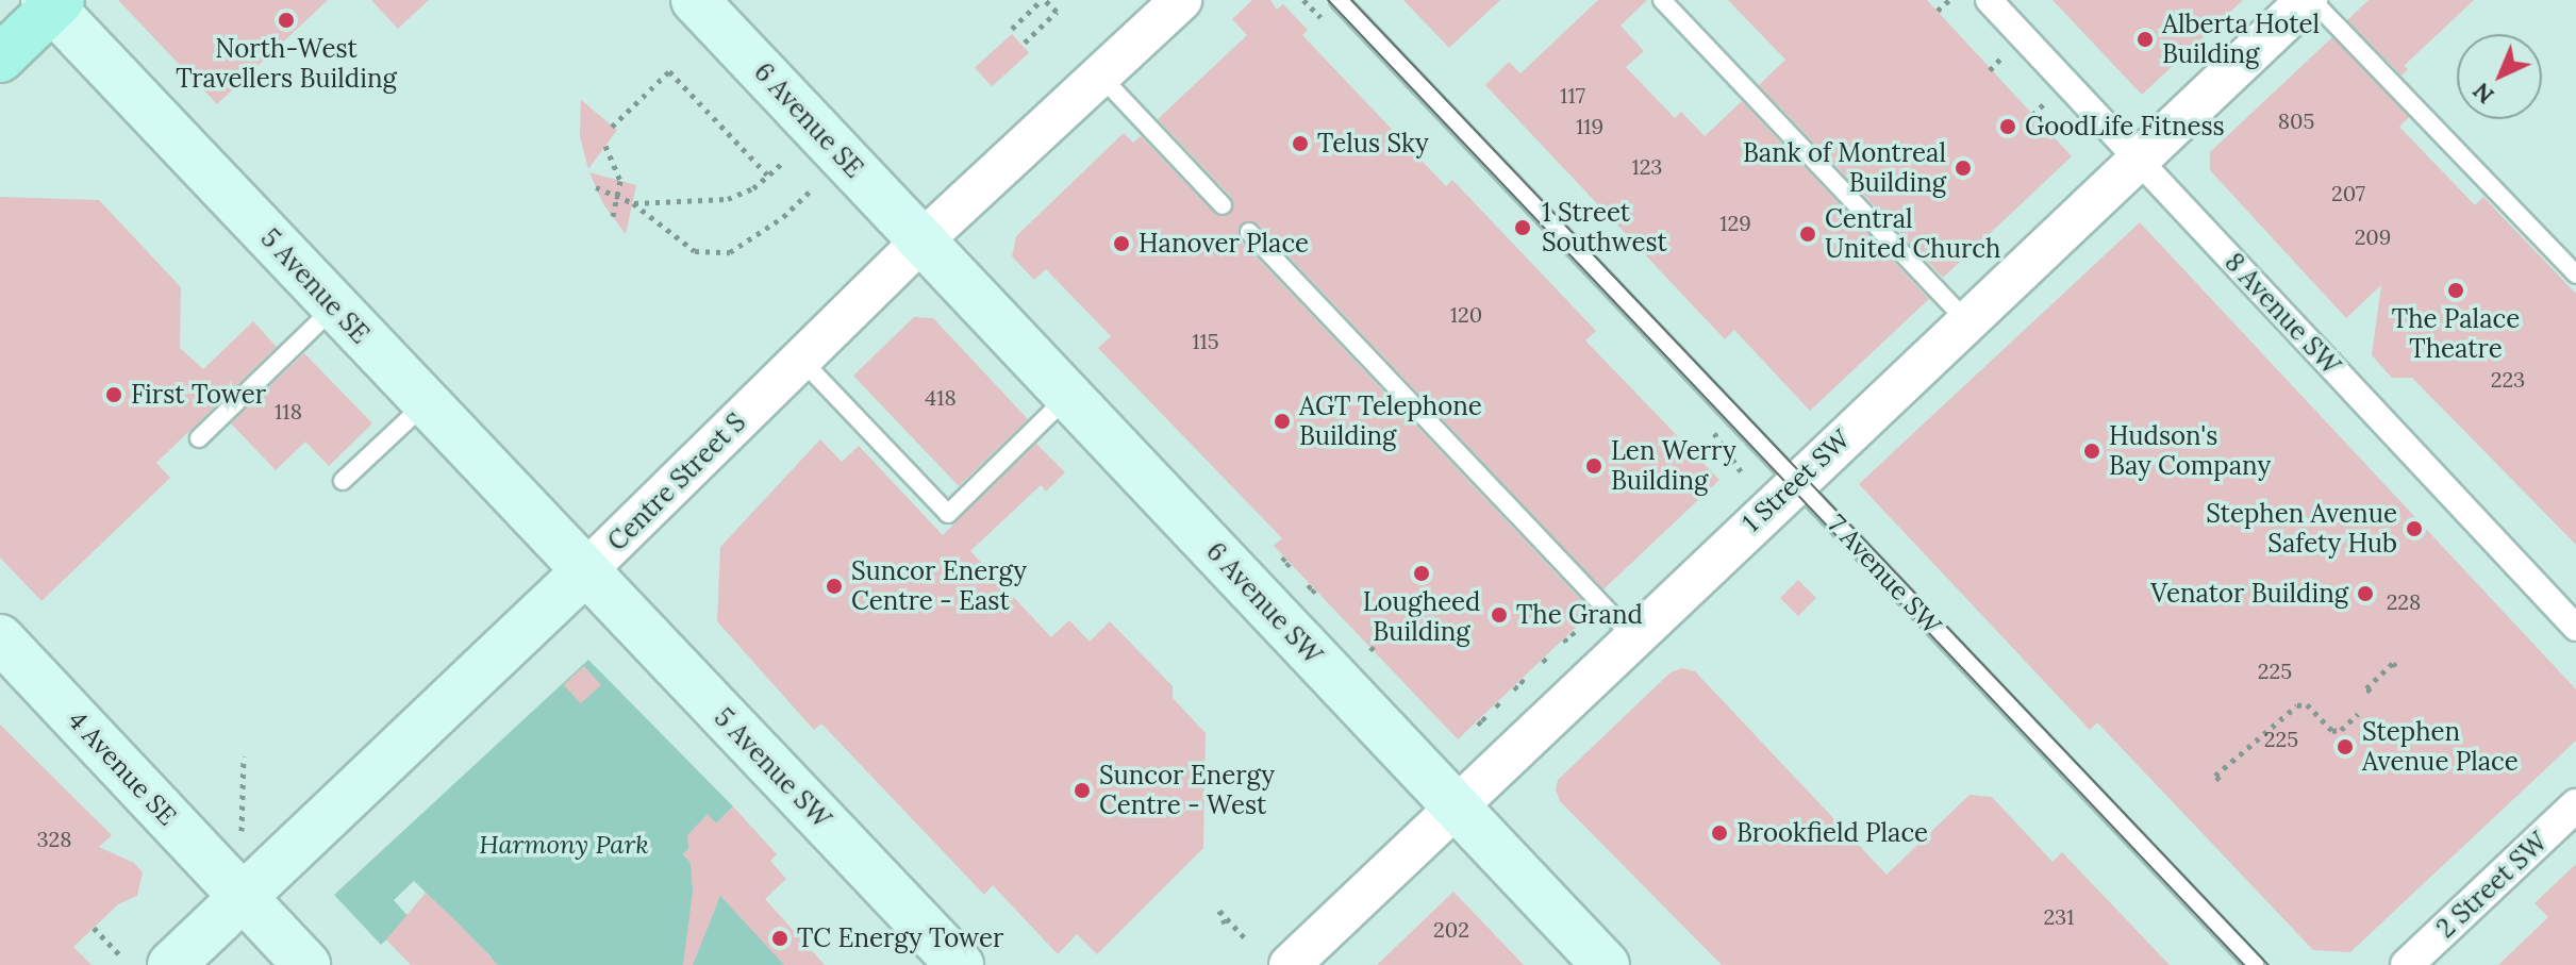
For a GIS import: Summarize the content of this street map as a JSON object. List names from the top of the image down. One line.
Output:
{"streets":{"main road":["6 Avenue SE","5 Avenue SE","Centre Street S","6 Avenue SW","4 Avenue SE","5 Avenue SW"],"street":["8 Avenue SW","1 Street SW","2 Street SW"],"lane":["7 Avenue SW"]},"crossings":[["6 Avenue SE","Centre Street S"],["6 Avenue SE","6 Avenue SW"],["5 Avenue SE","Centre Street S"],["5 Avenue SE","5 Avenue SW"],["8 Avenue SW","1 Street SW"],["1 Street SW","7 Avenue SW"],["1 Street SW","6 Avenue SW"],["Centre Street S","6 Avenue SW"],["Centre Street S","4 Avenue SE"],["Centre Street S","5 Avenue SW"]],"parks":["Harmony Park"],"places":["North-West Travellers Building","Alberta Hotel Building","GoodLife Fitness","Telus Sky","Bank of Montreal Building","1 Street Southwest","Central United Church","Hanover Place","The Palace Theatre","First Tower","AGT Telephone Building","Hudson's Bay Company","Len Werry Building","Stephen Avenue Safety Hub","Lougheed Building","Suncor Energy Centre - East","Venator Building","The Grand","Stephen Avenue Place","Suncor Energy Centre - West","Brookfield Place","TC Energy Tower"],"house_numbers":["117","805","119","123","207","129","209","120","115","223","418","118","228","225","225","328","231","202"],"north":"bottom left"}
